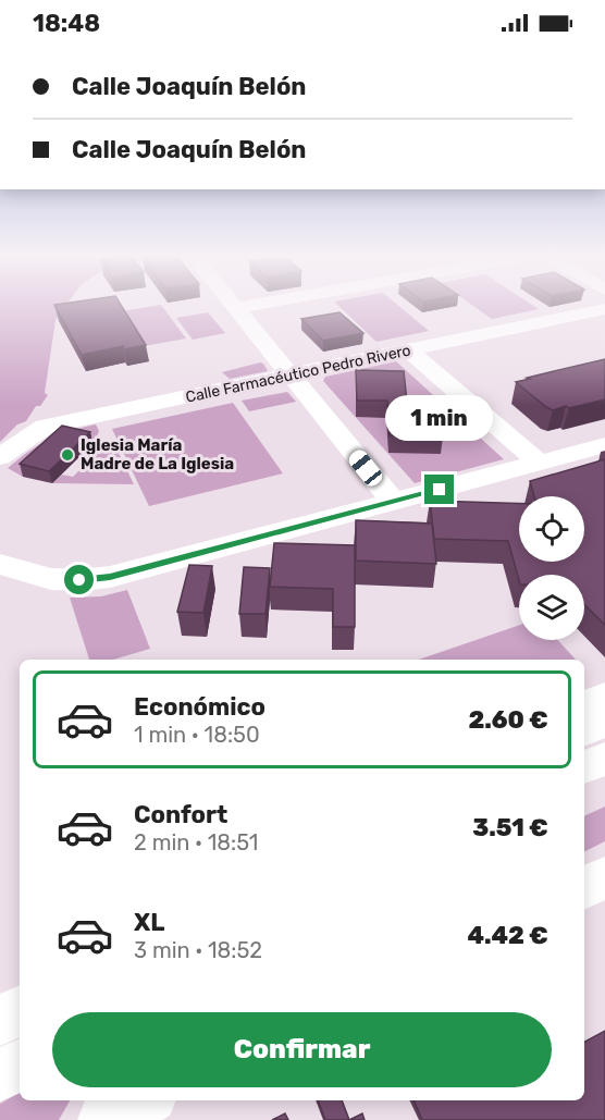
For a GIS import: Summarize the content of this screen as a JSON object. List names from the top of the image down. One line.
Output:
{"streets":{"street":["Calle Farmacéutico Pedro Rivero"]},"places":["Iglesia María Madre de La Iglesia"],"page":{"status":"18:48","banner":["Calle Joaquín Belón","Calle Joaquín Belón"],"bubble":"1 min","list":[{"name":"Económico","note":"1 min · 18:50","value":"2.60 €"},{"name":"Confort","note":"2 min · 18:51","value":"3.51 €"},{"name":"XL","note":"3 min · 18:52","value":"4.42 €"}],"buttons":"Confirmar"}}
